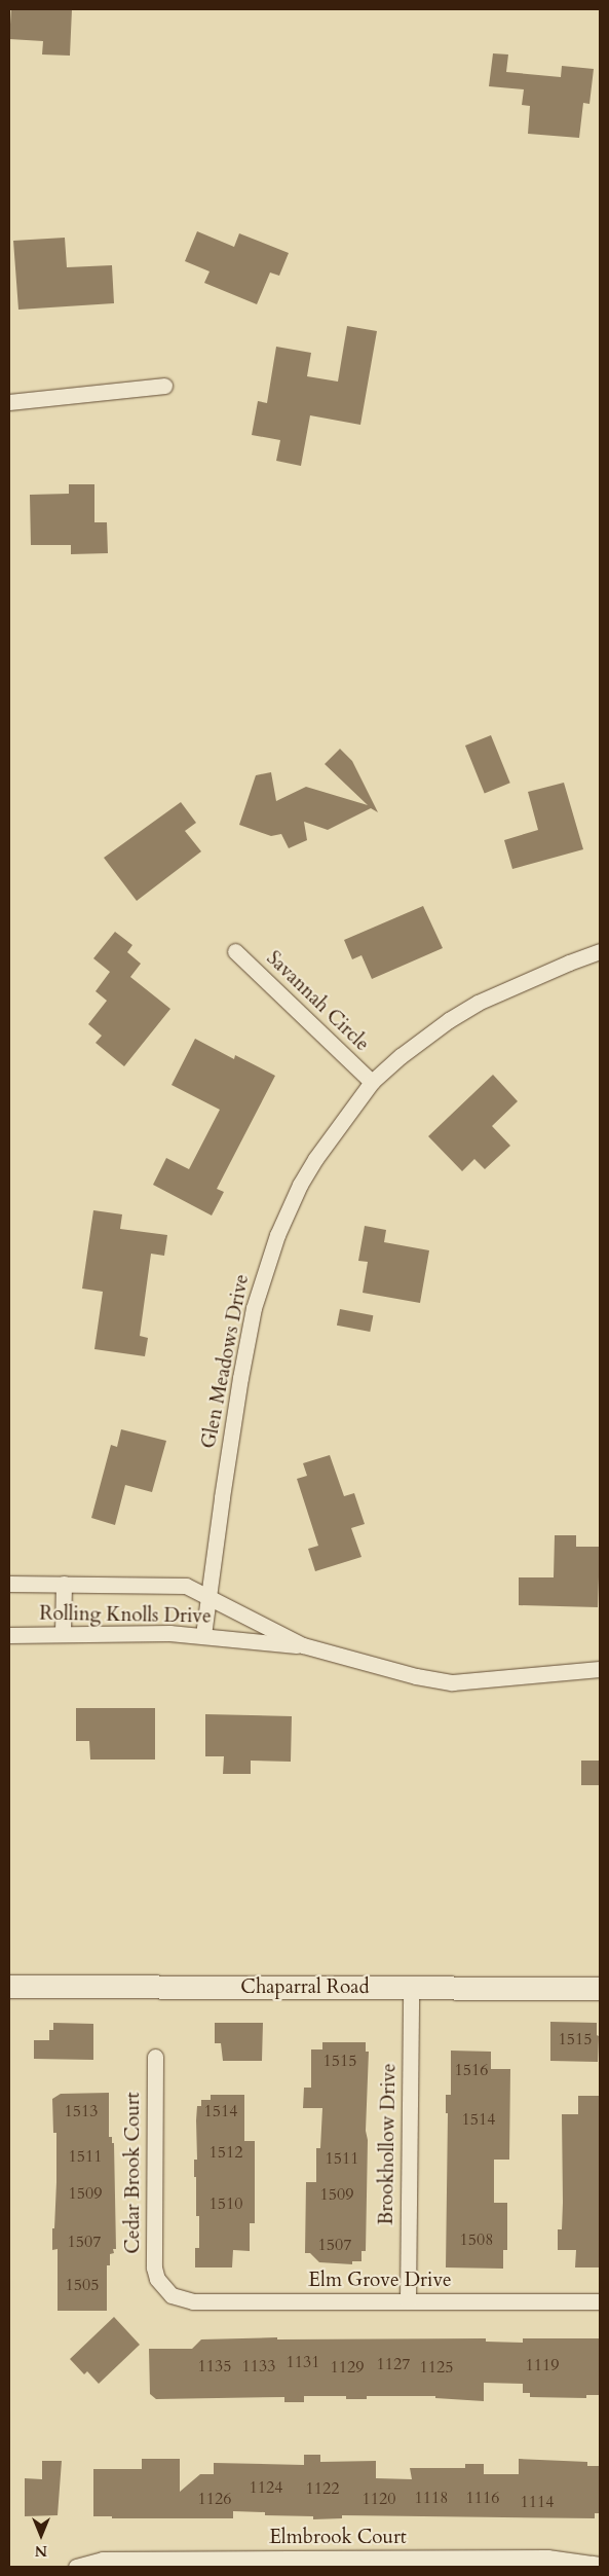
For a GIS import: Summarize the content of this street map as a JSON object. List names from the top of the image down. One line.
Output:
{"streets":{"main road":["Chaparral Road"],"street":["Savannah Circle","Glen Meadows Drive","Rolling Knolls Drive","Brookhollow Drive","Cedar Brook Court","Elm Grove Drive","Elmbrook Court"]},"crossings":[["Savannah Circle","Glen Meadows Drive"],["Glen Meadows Drive","Rolling Knolls Drive"],["Chaparral Road","Brookhollow Drive"],["Brookhollow Drive","Elm Grove Drive"],["Cedar Brook Court","Elm Grove Drive"]],"house_numbers":["1515","1515","1516","1513","1514","1514","1512","1511","1511","1509","1509","1510","1508","1507","1507","1505","1131","1127","1119","1135","1133","1129","1125","1124","1122","1118","1116","1126","1120","1114"],"north":"bottom"}
